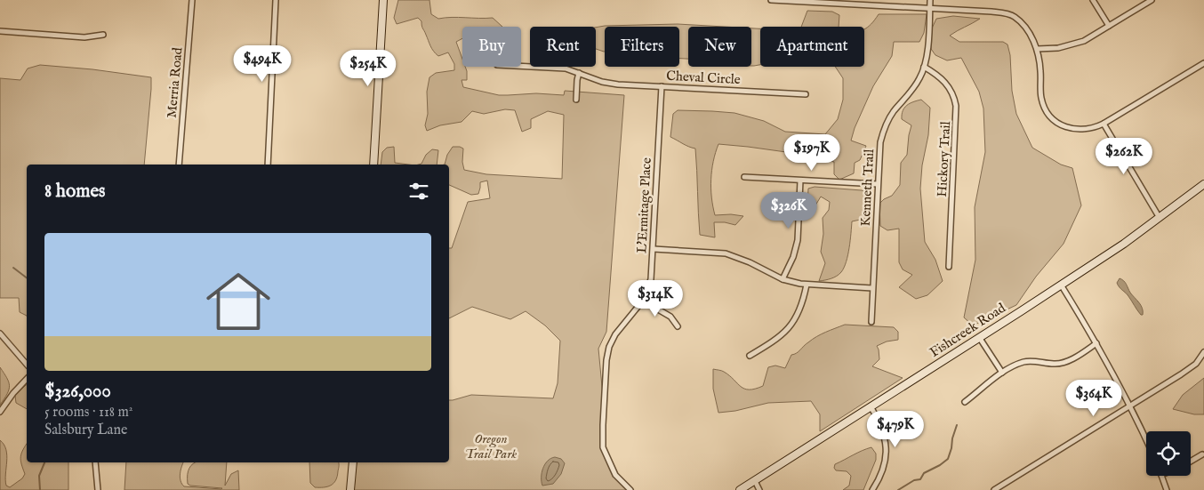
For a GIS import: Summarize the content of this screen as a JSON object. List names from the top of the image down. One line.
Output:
{"streets":{"main road":["Fishcreek Road"],"street":["Cheval Circle","Merria Road","Hickory Trail","Kenneth Trail","L'Ermitage Place"]},"crossings":[["Cheval Circle","L'Ermitage Place"],["Hickory Trail","Kenneth Trail"]],"parks":["Oregon Trail Park"],"page":{"chip":["Buy","Rent","Filters","New","Apartment"],"price":["$494K","$254K","$197K","$262K","$326K","$314K","$364K","$479K"],"heading":"8 homes","list":[{"name":"$326,000","note":"5 rooms · 118 m² · Salsbury Lane"}]}}
